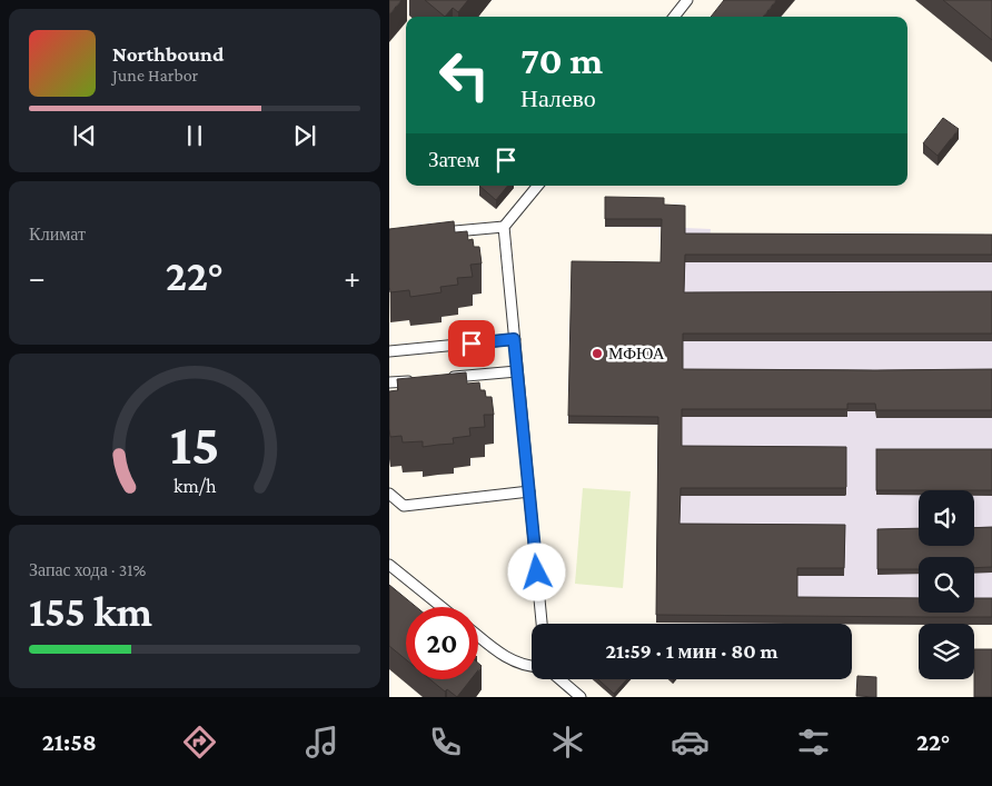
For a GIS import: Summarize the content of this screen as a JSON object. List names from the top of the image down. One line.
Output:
{"places":["МФЮА"],"page":{"turn":["70 m","Налево"],"song":["Northbound","June Harbor"],"then":"Затем","tile":["Климат",["Запас хода · 31%","155 km"]],"heat":["−","22°","+"],"limit":"20","trip":"21:59 · 1 мин · 80 m","tabs":["21:58","22°"],"gauge":["15","km/h"]}}
